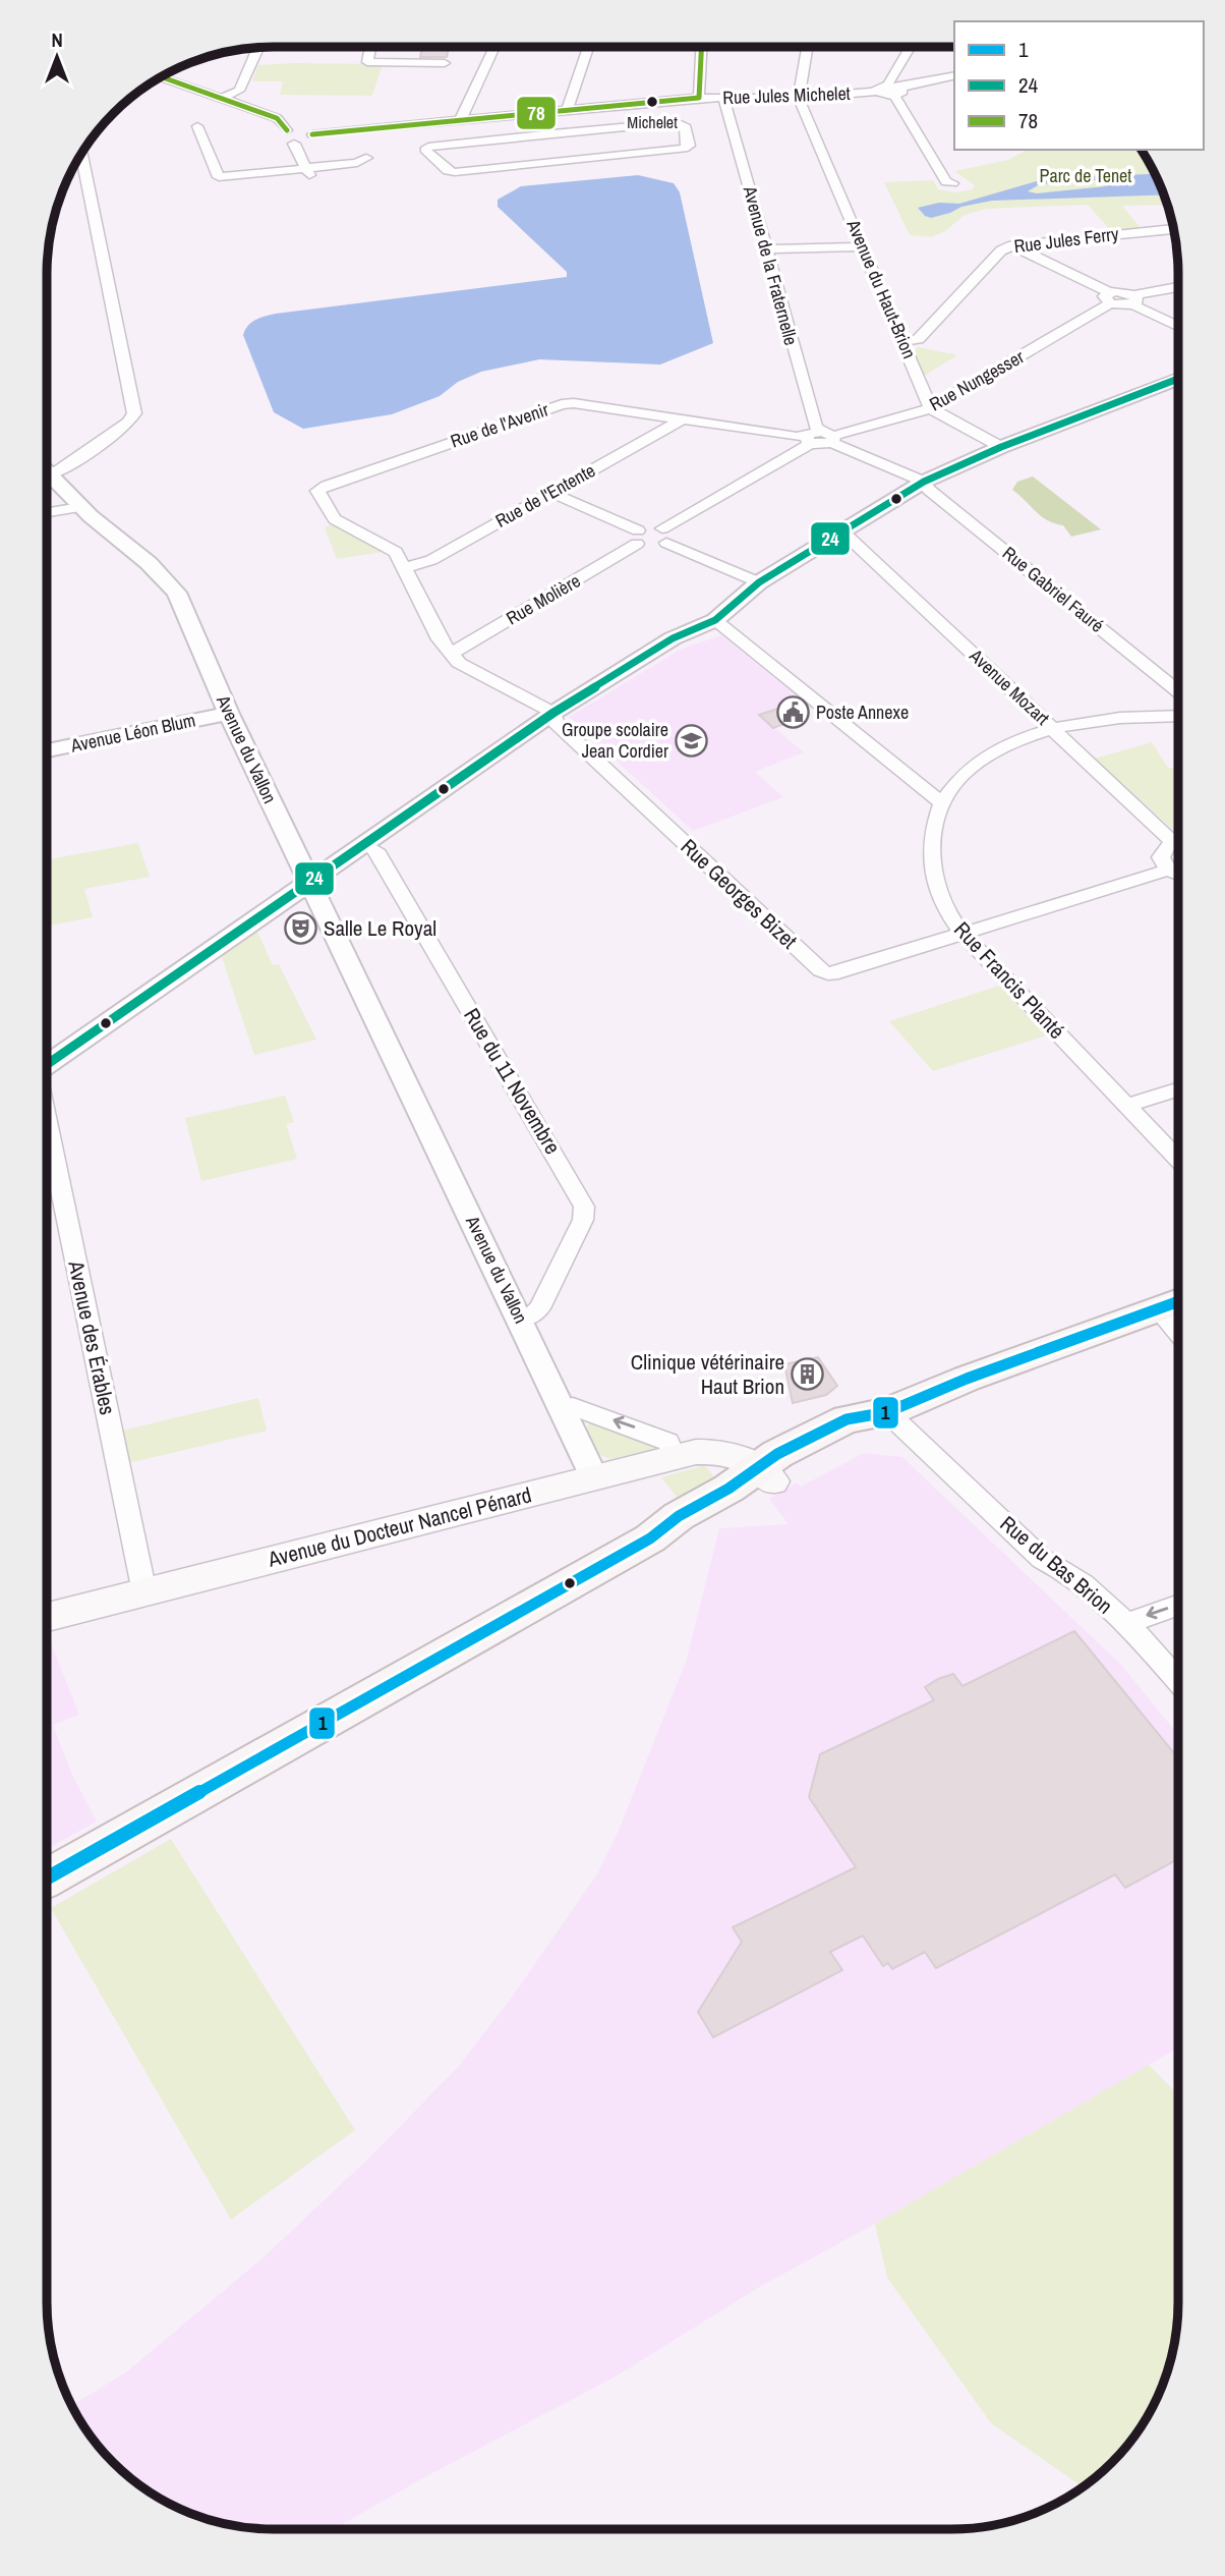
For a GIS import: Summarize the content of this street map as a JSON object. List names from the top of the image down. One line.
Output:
{"streets":{"main road":["Avenue du Docteur Nancel Pénard"],"street":["Rue Jules Michelet","Rue Jules Ferry","Avenue de la Fraternelle","Avenue du Haut-Brion","Rue Nungesser","Rue de l'Avenir","Rue de l'Entente","Rue Gabriel Fauré","Rue Molière","Avenue Mozart","Avenue Léon Blum","Avenue du Vallon","Rue Georges Bizet","Rue Francis Planté","Rue du 11 Novembre","Avenue des Érables","Rue du Bas Brion"]},"crossings":[["Rue Jules Michelet","Avenue de la Fraternelle"],["Rue Jules Michelet","Avenue du Haut-Brion"],["Rue Jules Ferry","Avenue du Haut-Brion"],["Avenue de la Fraternelle","Rue Nungesser"],["Avenue de la Fraternelle","Rue de l'Avenir"],["Avenue du Haut-Brion","Rue Nungesser"],["Rue Nungesser","Rue de l'Avenir"],["Rue de l'Avenir","Rue de l'Entente"],["Avenue Mozart","Rue Francis Planté"],["Avenue Léon Blum","Avenue du Vallon"],["Avenue du Vallon","Rue du 11 Novembre"],["Avenue du Vallon","Avenue du Docteur Nancel Pénard"],["Rue Georges Bizet","Rue Francis Planté"],["Avenue des Érables","Avenue du Docteur Nancel Pénard"]],"parks":["Parc de Tenet"],"places":{"other":["Michelet"],"public building":["Poste Annexe"],"school or university":["Groupe scolaire Jean Cordier"],"theatre":["Salle Le Royal"],"building":["Clinique vétérinaire Haut Brion"]},"lines":["transit line 78","transit line 24","transit line 1"],"legend":["1","24","78"],"north":"top"}
